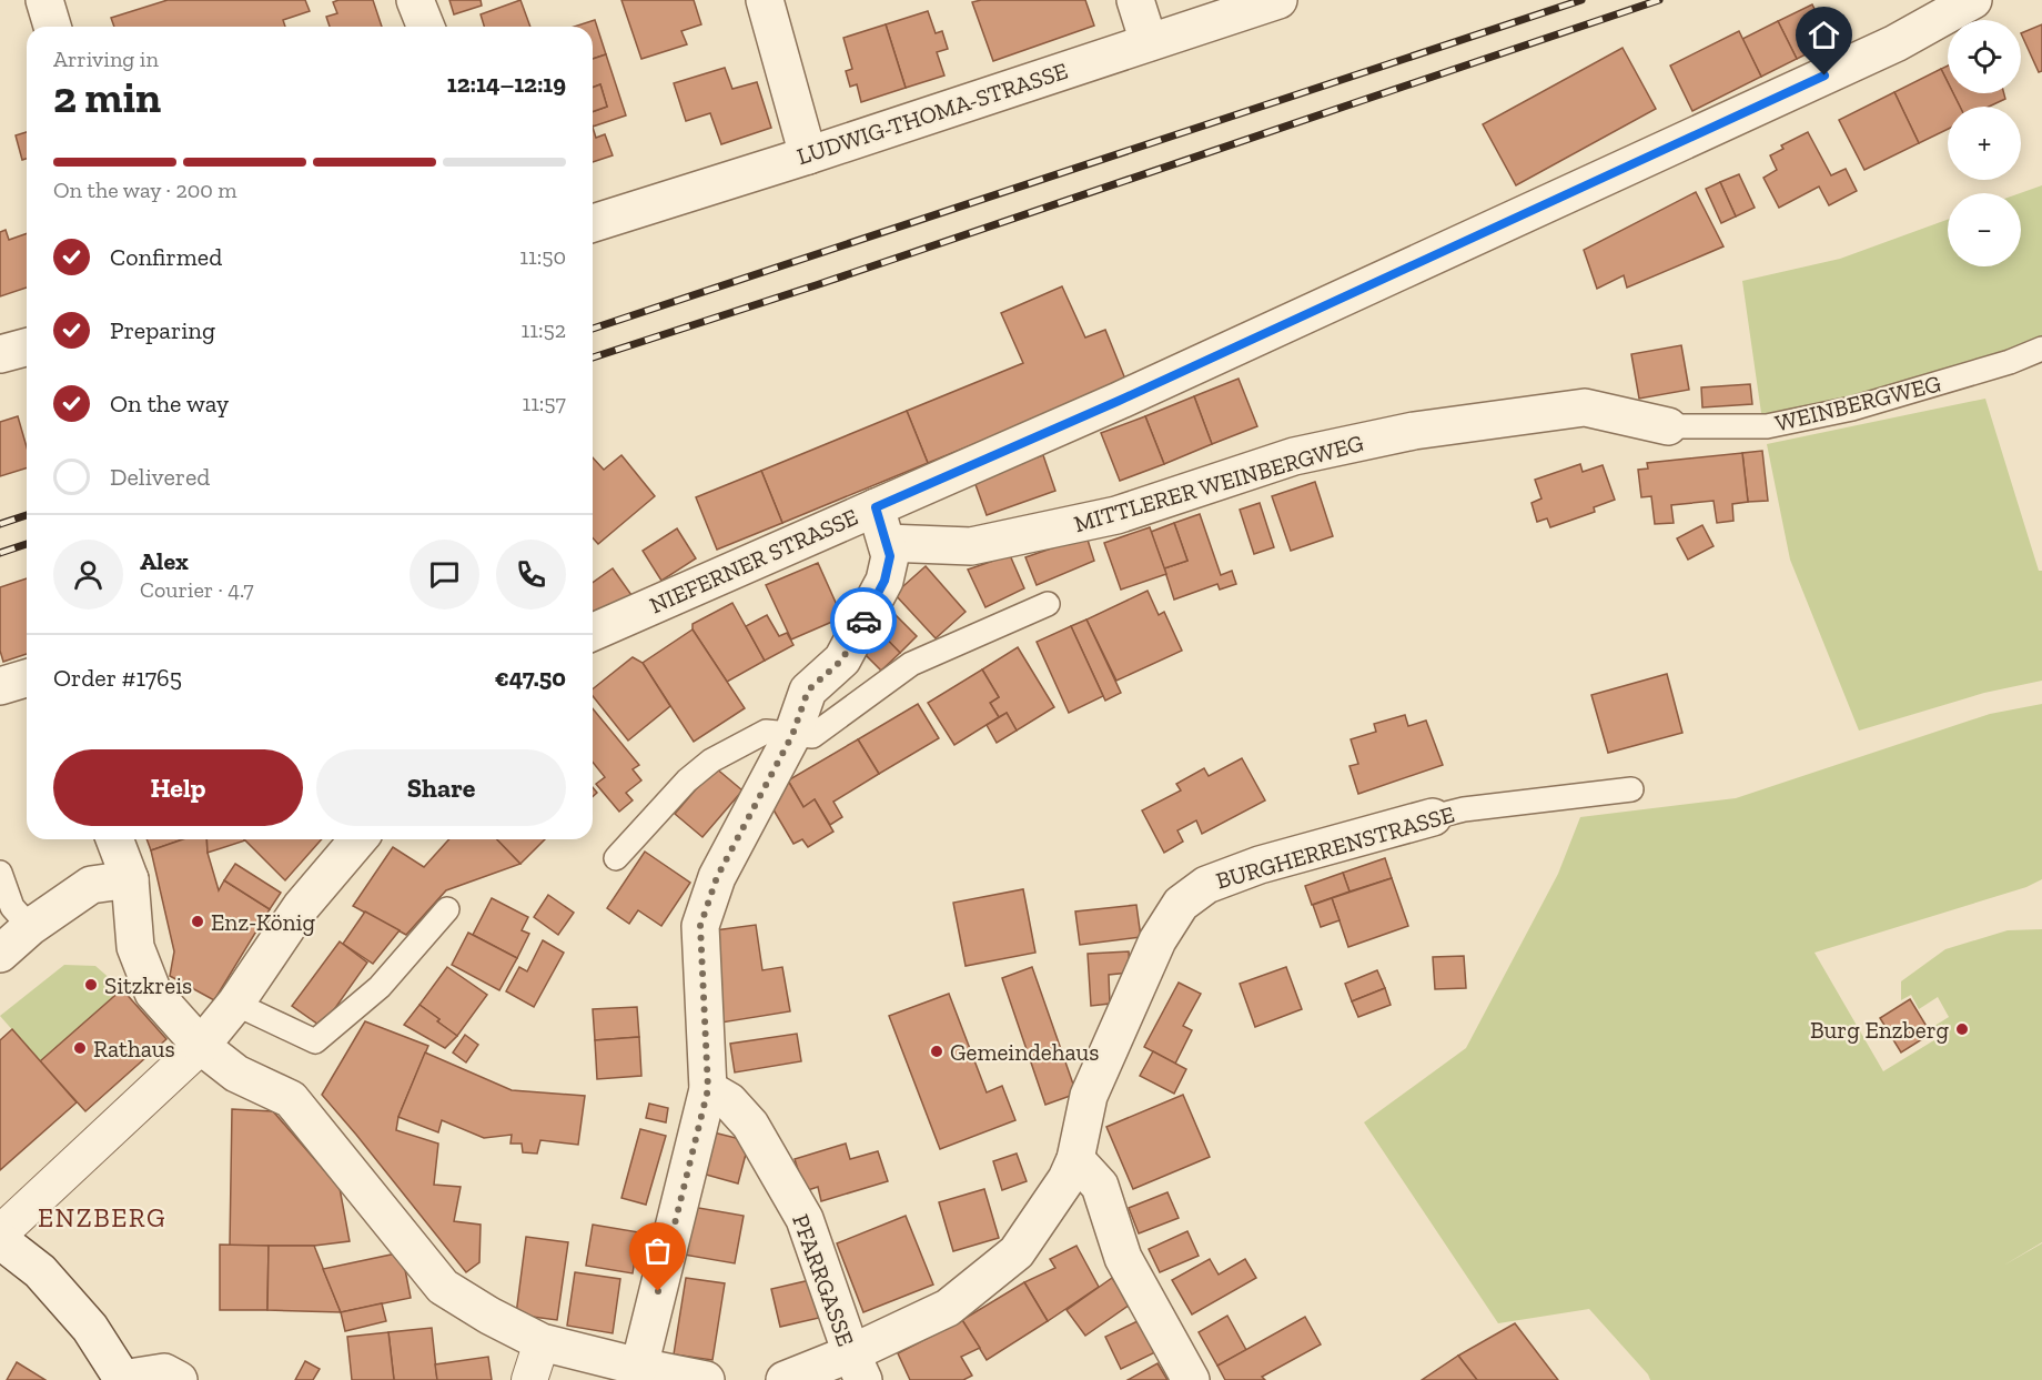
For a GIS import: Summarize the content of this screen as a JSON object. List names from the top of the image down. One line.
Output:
{"streets":{"street":["LUDWIG-THOMA-STRASSE","MITTLERER WEINBERGWEG","NIEFERNER STRASSE","BURGHERRENSTRASSE","PFARRGASSE"],"lane":["WEINBERGWEG"]},"crossings":[["WEINBERGWEG","MITTLERER WEINBERGWEG"],["BURGHERRENSTRASSE","PFARRGASSE"]],"districts":["ENZBERG"],"places":["Enz-König","Sitzkreis","Burg Enzberg","Rathaus","Gemeindehaus"],"page":{"map_buttons":["+","−"],"heading":["2 min","Arriving in","12:14–12:19"],"panel":["Alex","Courier · 4.7","Order #1765","€47.50"],"bar":"On the way · 200 m","list":[["Confirmed","11:50"],["Preparing","11:52"],["On the way","11:57"],"Delivered"],"buttons":["Help","Share"]}}
